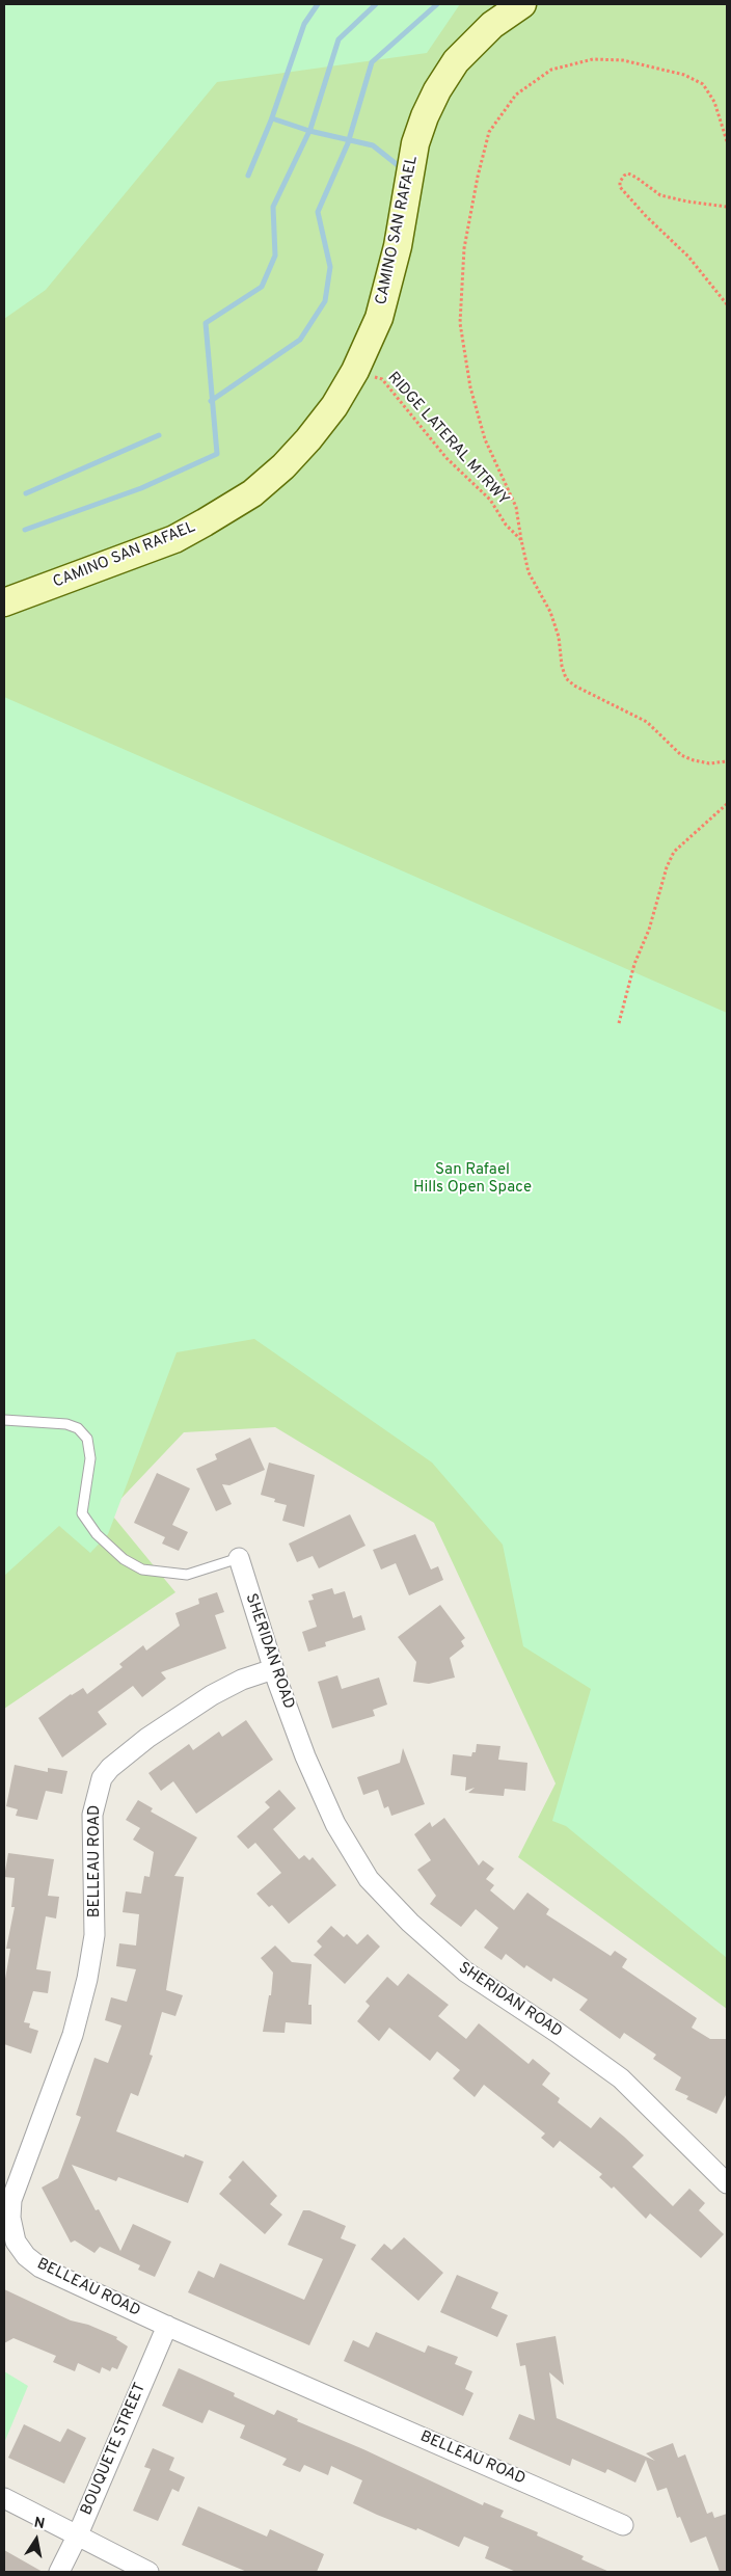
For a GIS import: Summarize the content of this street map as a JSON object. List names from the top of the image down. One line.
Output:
{"streets":{"street":["CAMINO SAN RAFAEL","SHERIDAN ROAD","BELLEAU ROAD","BOUQUETE STREET"],"path":["RIDGE LATERAL MTRWY"]},"crossings":[["CAMINO SAN RAFAEL","RIDGE LATERAL MTRWY"],["SHERIDAN ROAD","BELLEAU ROAD"],["BELLEAU ROAD","BOUQUETE STREET"]],"parks":["San Rafael Hills Open Space"],"north":"top"}
